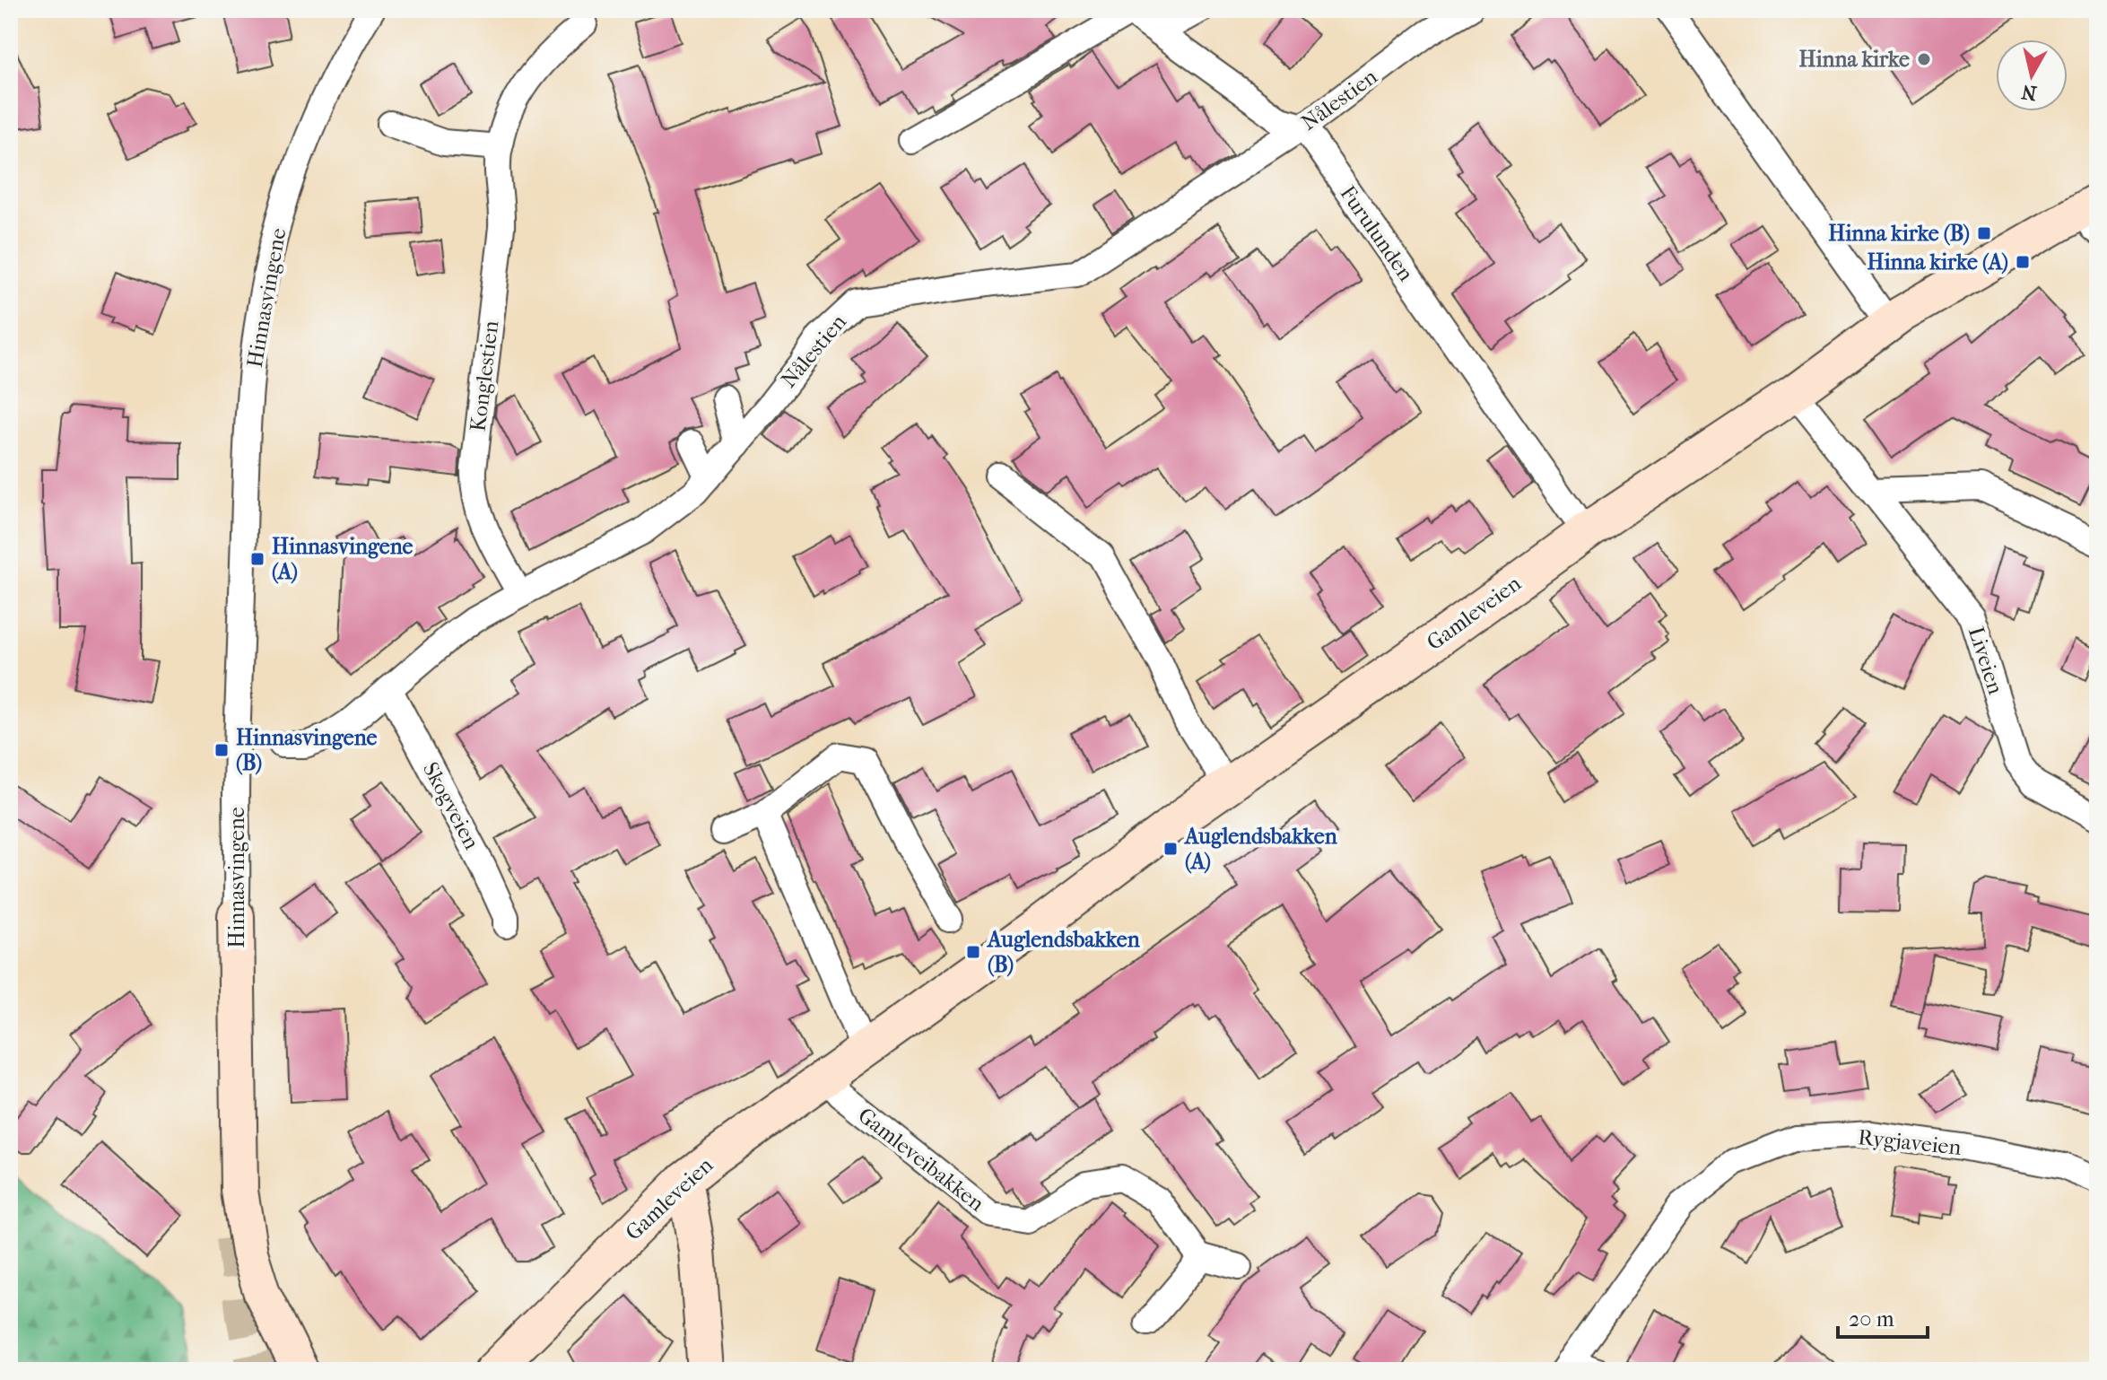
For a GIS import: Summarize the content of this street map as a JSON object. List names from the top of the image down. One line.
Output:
{"streets":{"street":["Nålestien","Furulunden","Hinnasvingene","Konglestien","Gamleveien","Liveien","Skogveien","Rygjaveien","Gamleveibakken"]},"crossings":[["Nålestien","Furulunden"],["Nålestien","Konglestien"],["Nålestien","Skogveien"],["Gamleveien","Liveien"],["Gamleveien","Gamleveibakken"]],"places":{"other":["Hinna kirke"],"transit":["Hinna kirke (B)","Hinna kirke (A)","Hinnasvingene (A)","Hinnasvingene (B)","Auglendsbakken (A)","Auglendsbakken (B)"]},"scale_bar":"20 m","north":"bottom"}
